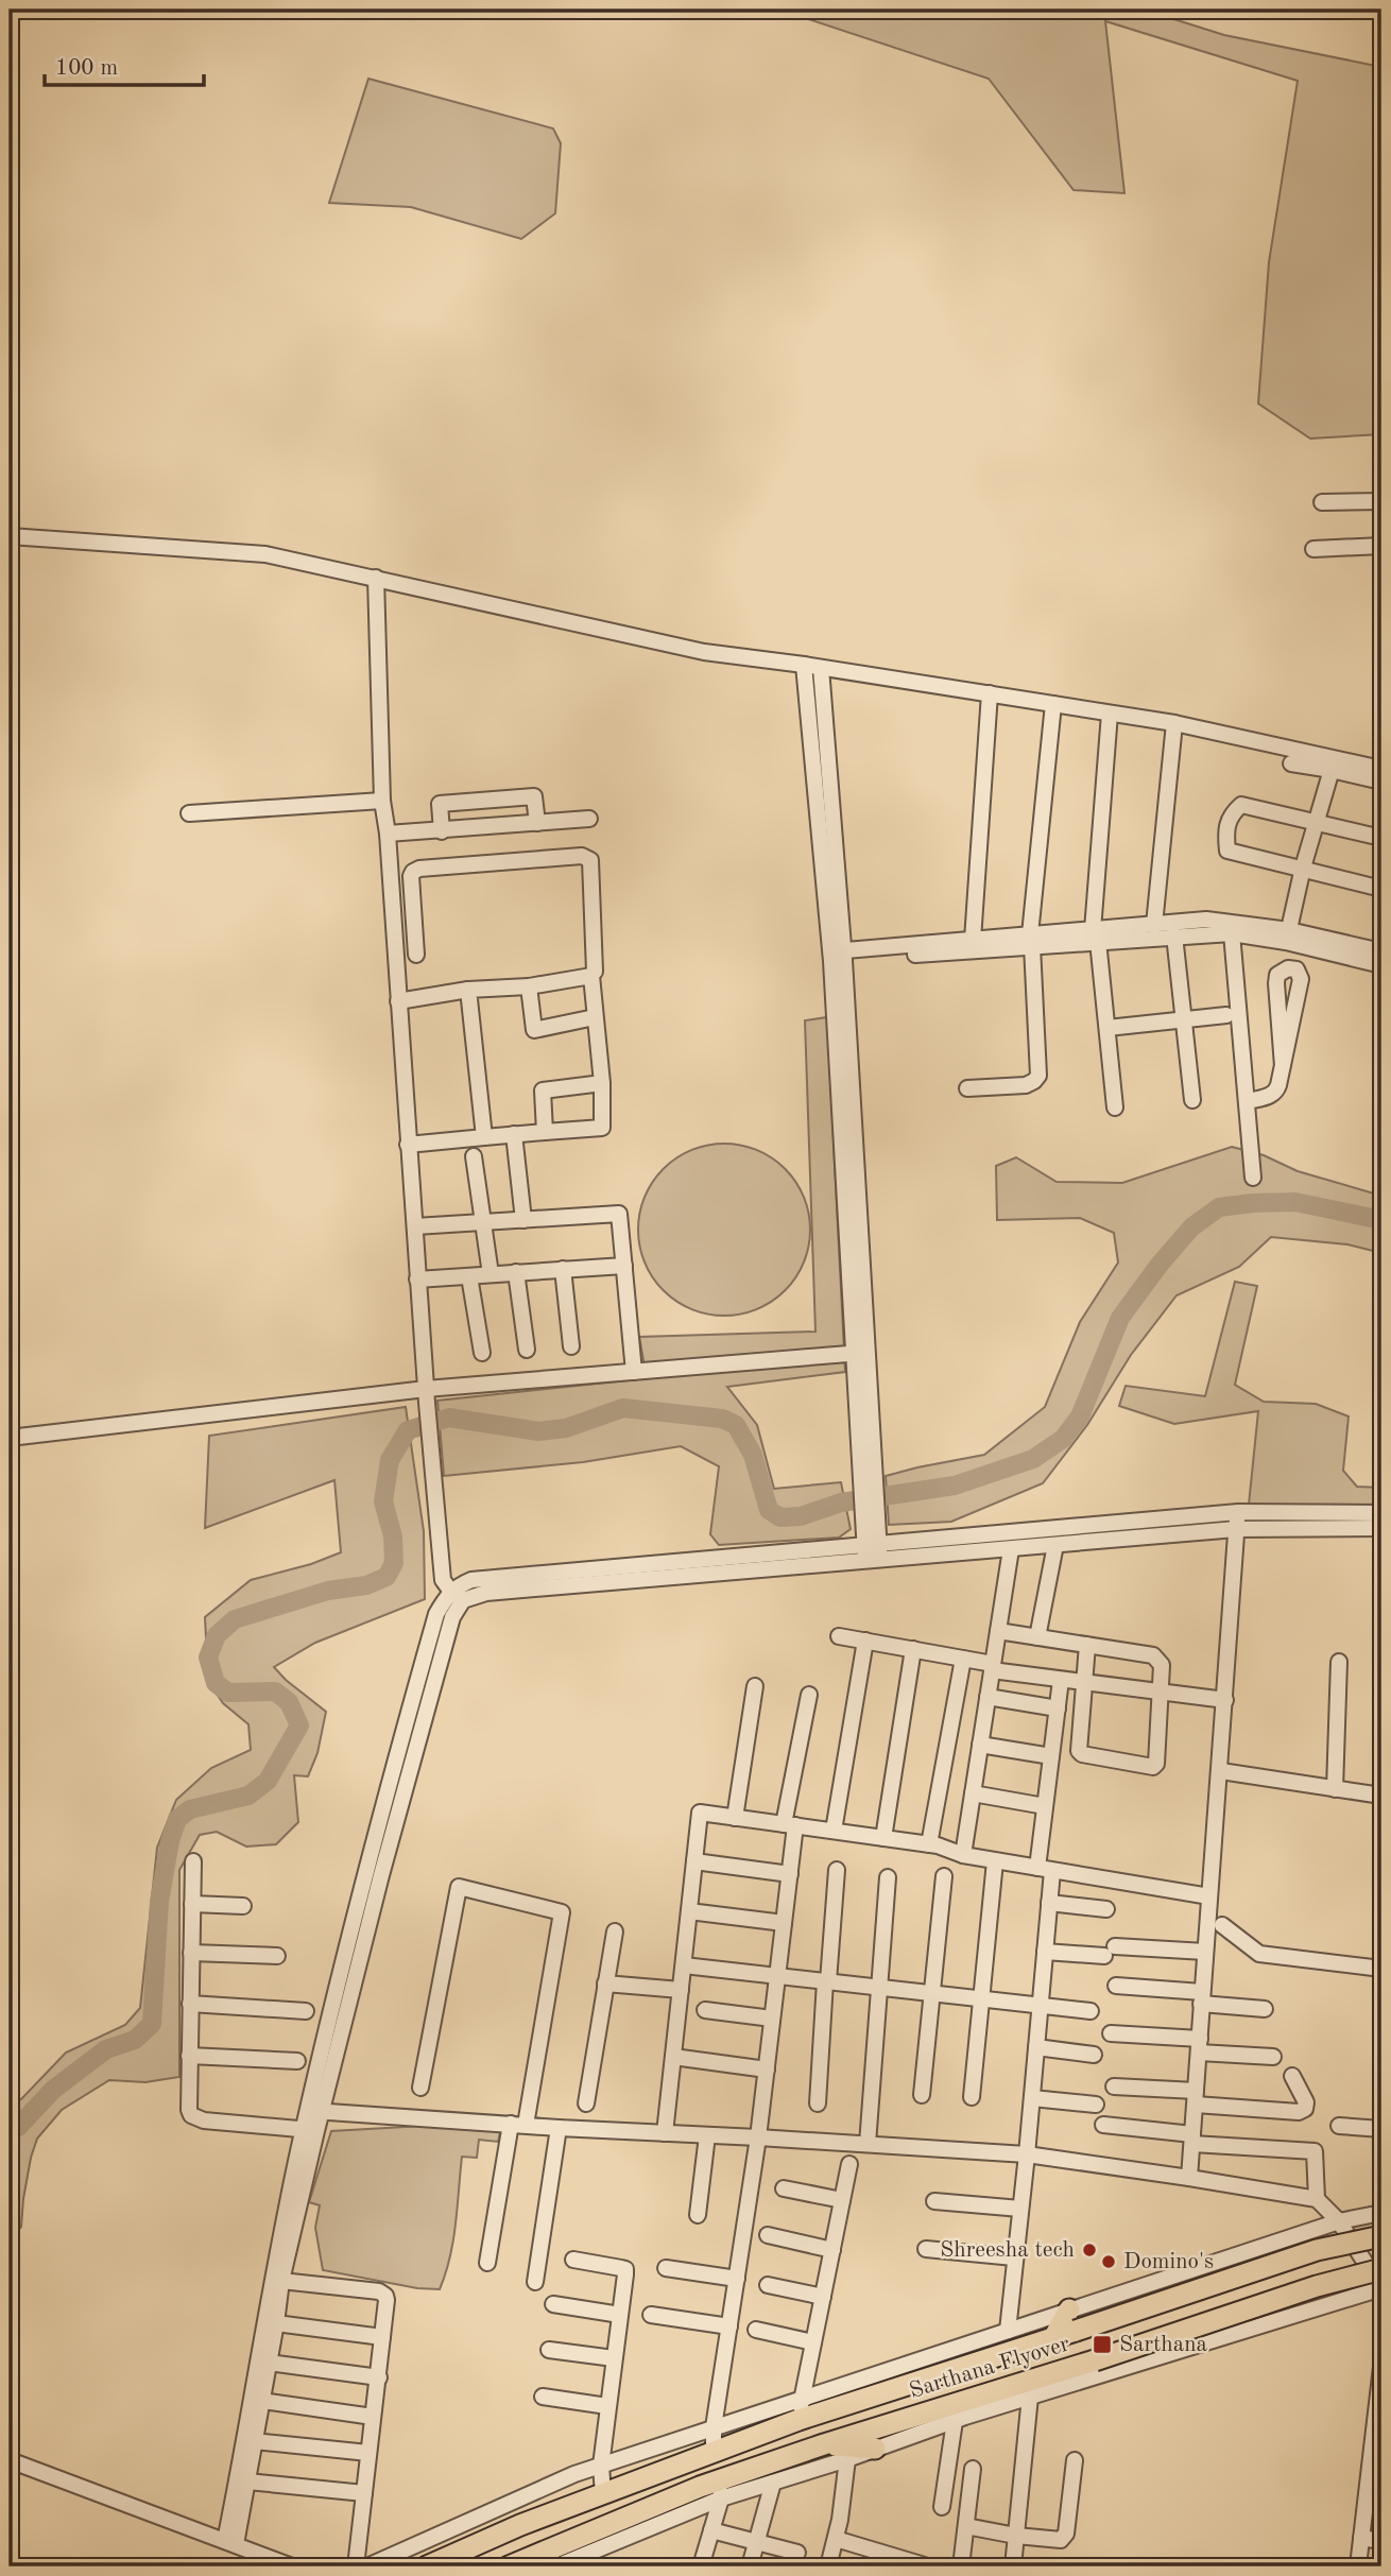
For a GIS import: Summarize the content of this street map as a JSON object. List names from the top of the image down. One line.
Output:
{"streets":{"main road":["Sarthana Flyover"]},"places":{"other":["Shreesha tech","Domino's"],"transit":["Sarthana"]},"scale_bar":"100 m"}
